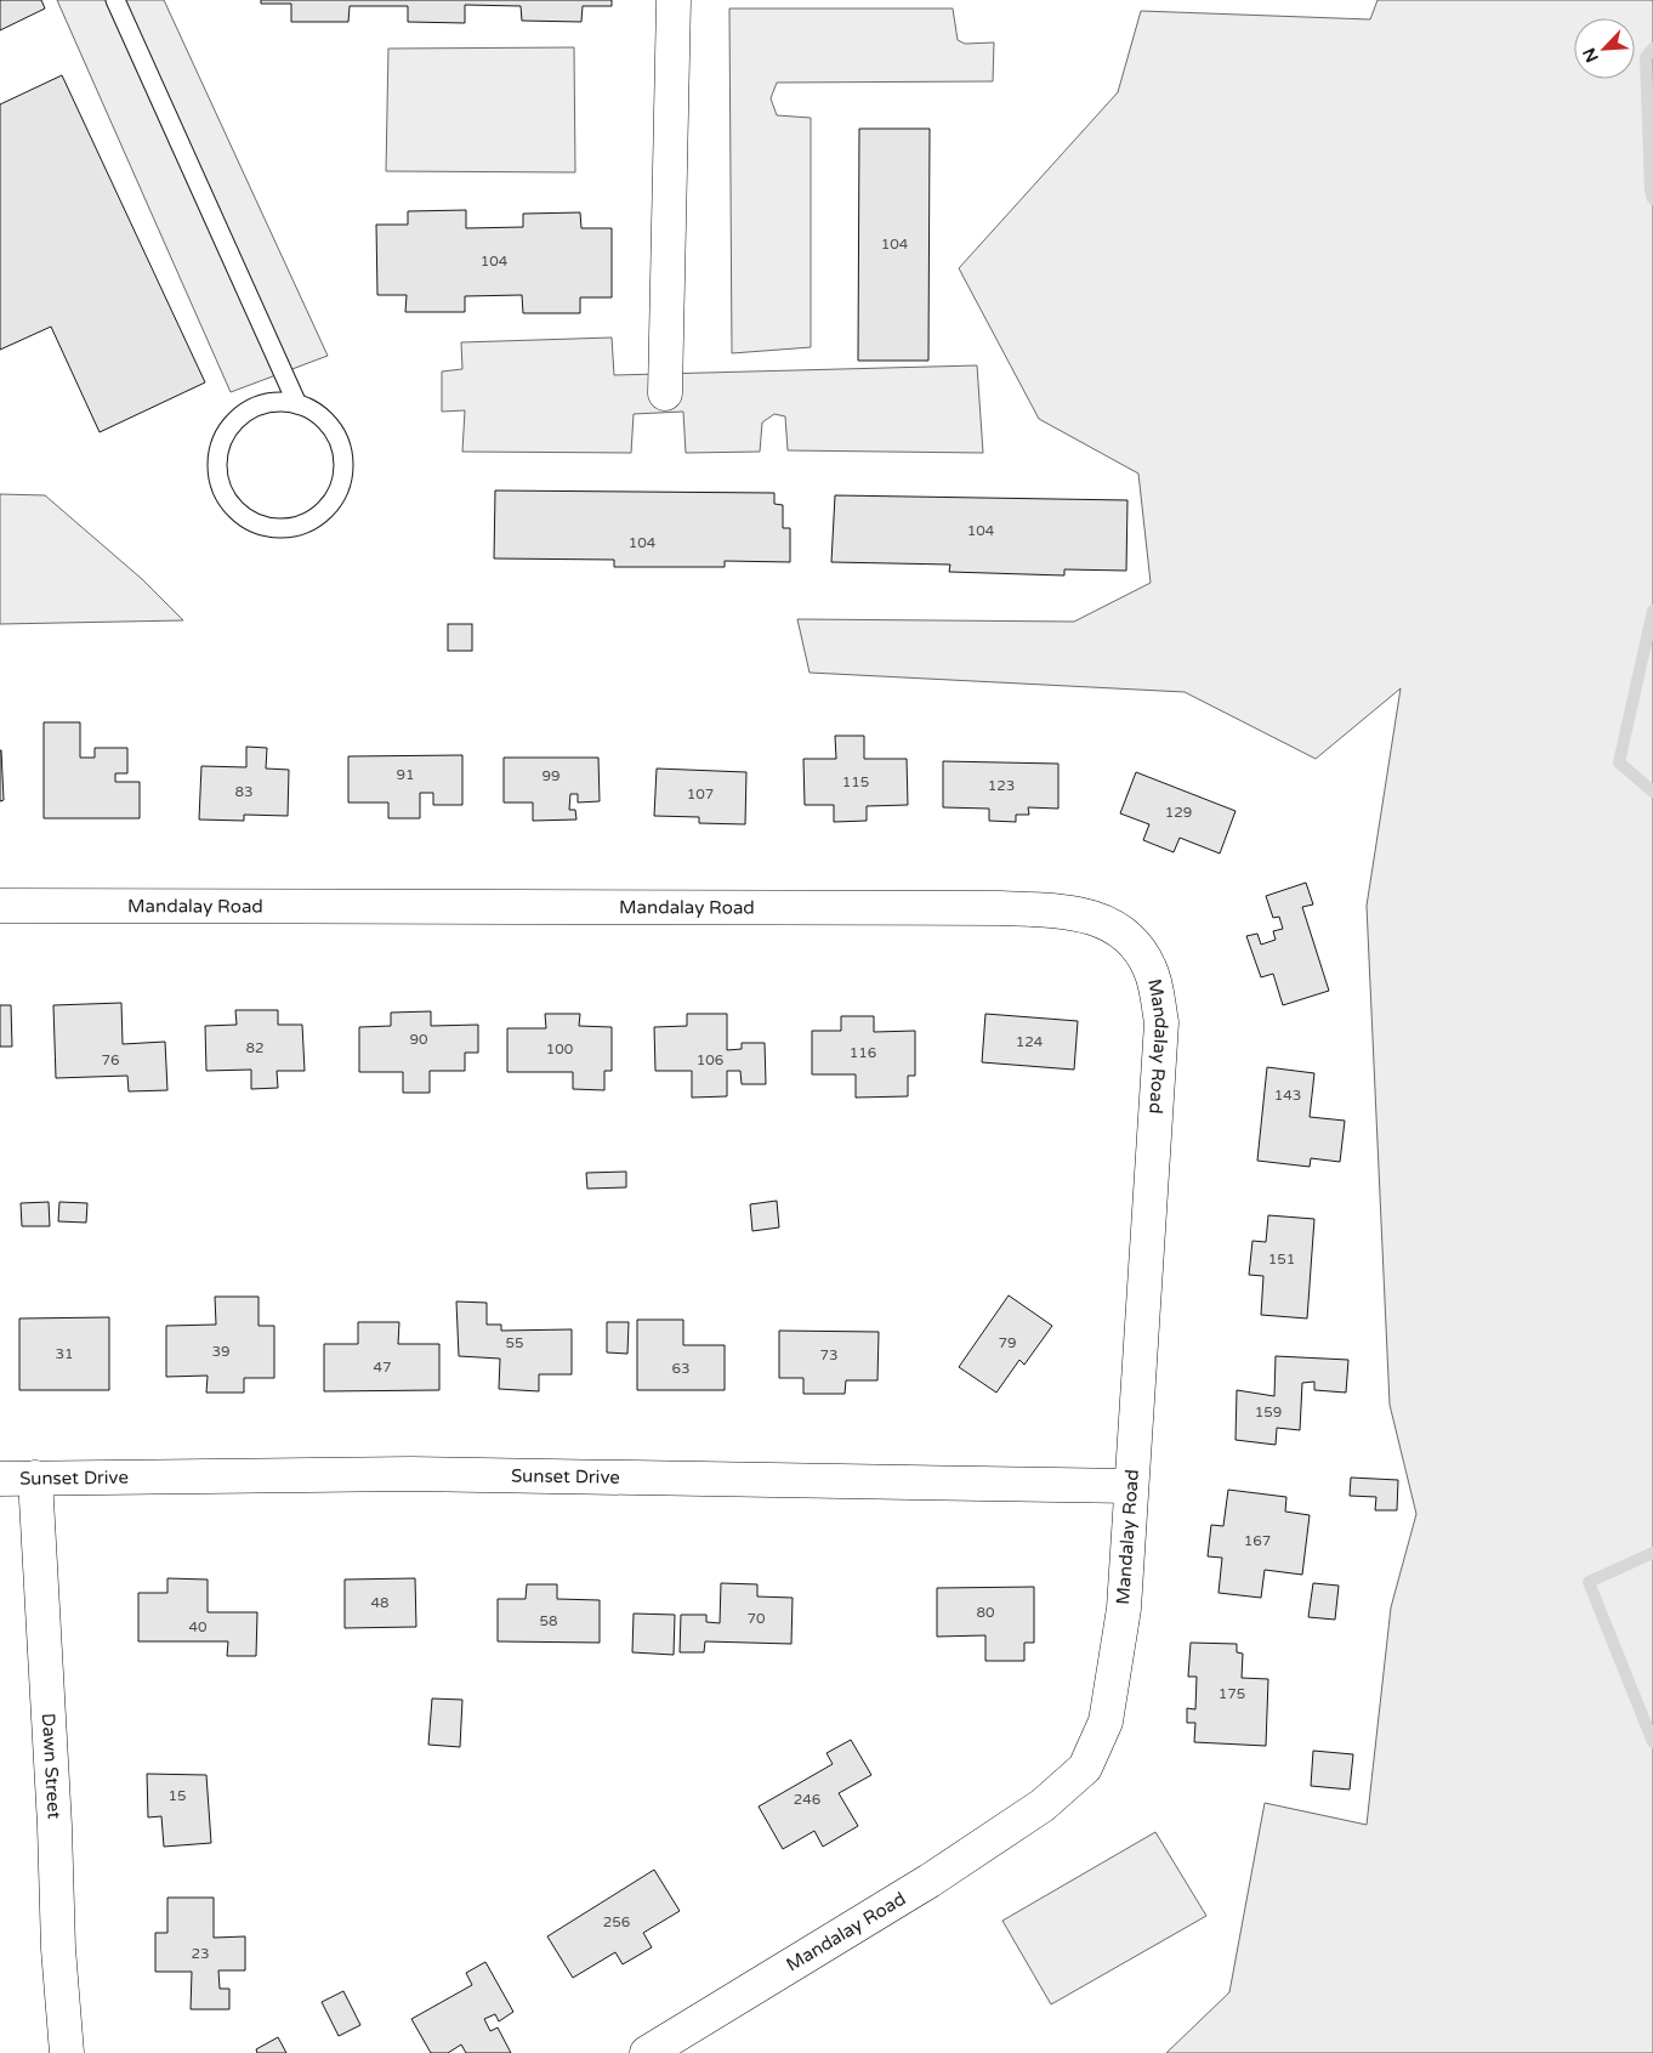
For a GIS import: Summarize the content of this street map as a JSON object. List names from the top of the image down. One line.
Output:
{"streets":{"street":["Mandalay Road","Sunset Drive","Dawn Street"]},"crossings":[["Mandalay Road","Sunset Drive"],["Sunset Drive","Dawn Street"]],"house_numbers":["104","104","104","104","91","99","115","123","83","107","129","90","124","82","100","116","76","106","143","151","55","79","39","31","73","47","63","159","167","48","80","70","58","40","175","15","246","256","23"],"north":"bottom left"}
